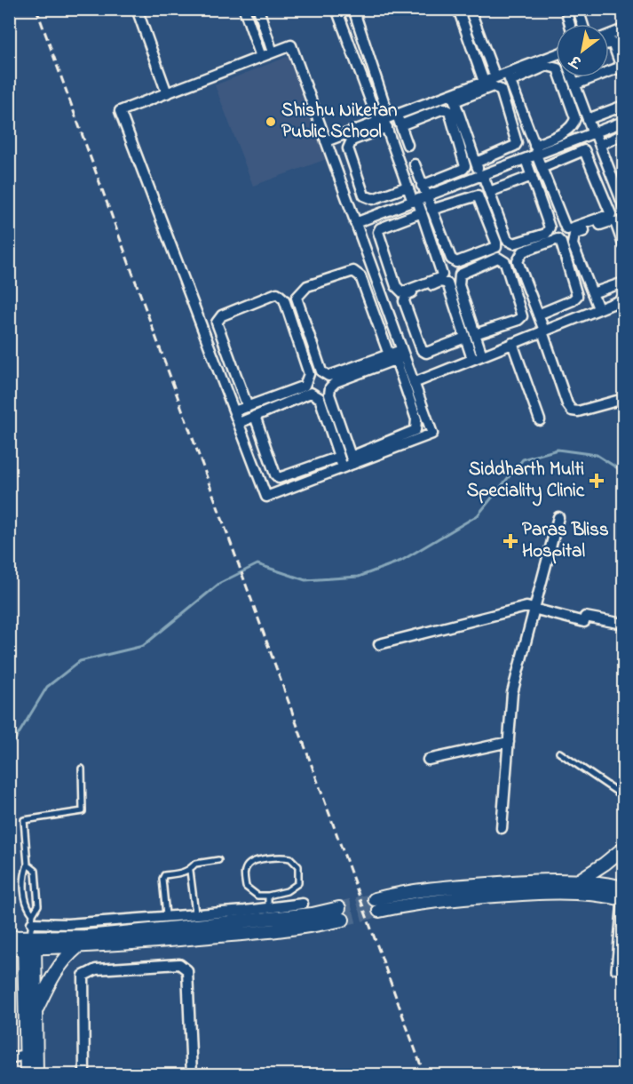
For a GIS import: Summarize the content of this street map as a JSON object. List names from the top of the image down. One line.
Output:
{"places":{"other":["Shishu Niketan Public School"],"health":["Siddharth Multi Speciality Clinic","Paras Bliss Hospital"]},"north":"bottom left"}
